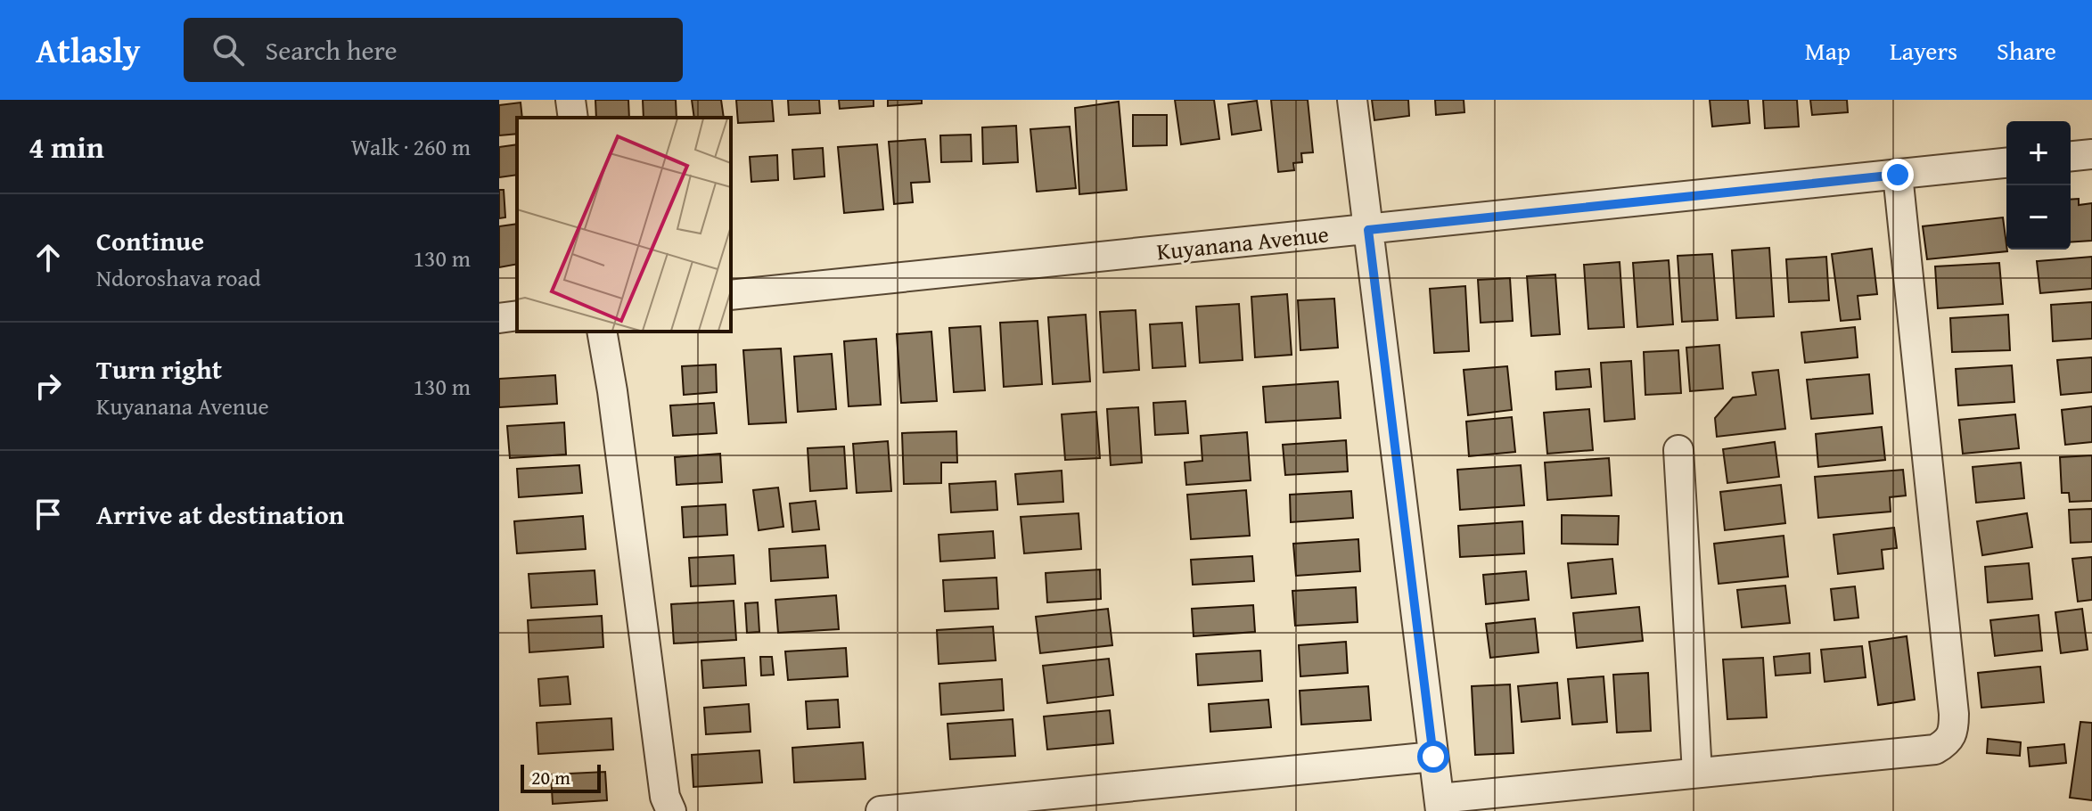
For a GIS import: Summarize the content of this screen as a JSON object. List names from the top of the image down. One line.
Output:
{"streets":{"street":["Kuyanana Avenue"]},"scale_bar":"20 m","page":{"header":"Atlasly","search":"Search here","nav":["Map","Layers","Share"],"heading":["4 min","Walk · 260 m"],"map_buttons":["+","−"],"list":[["Continue","Ndoroshava road","130 m"],["Turn right","Kuyanana Avenue","130 m"],"Arrive at destination"],"scale":"20 m"}}
